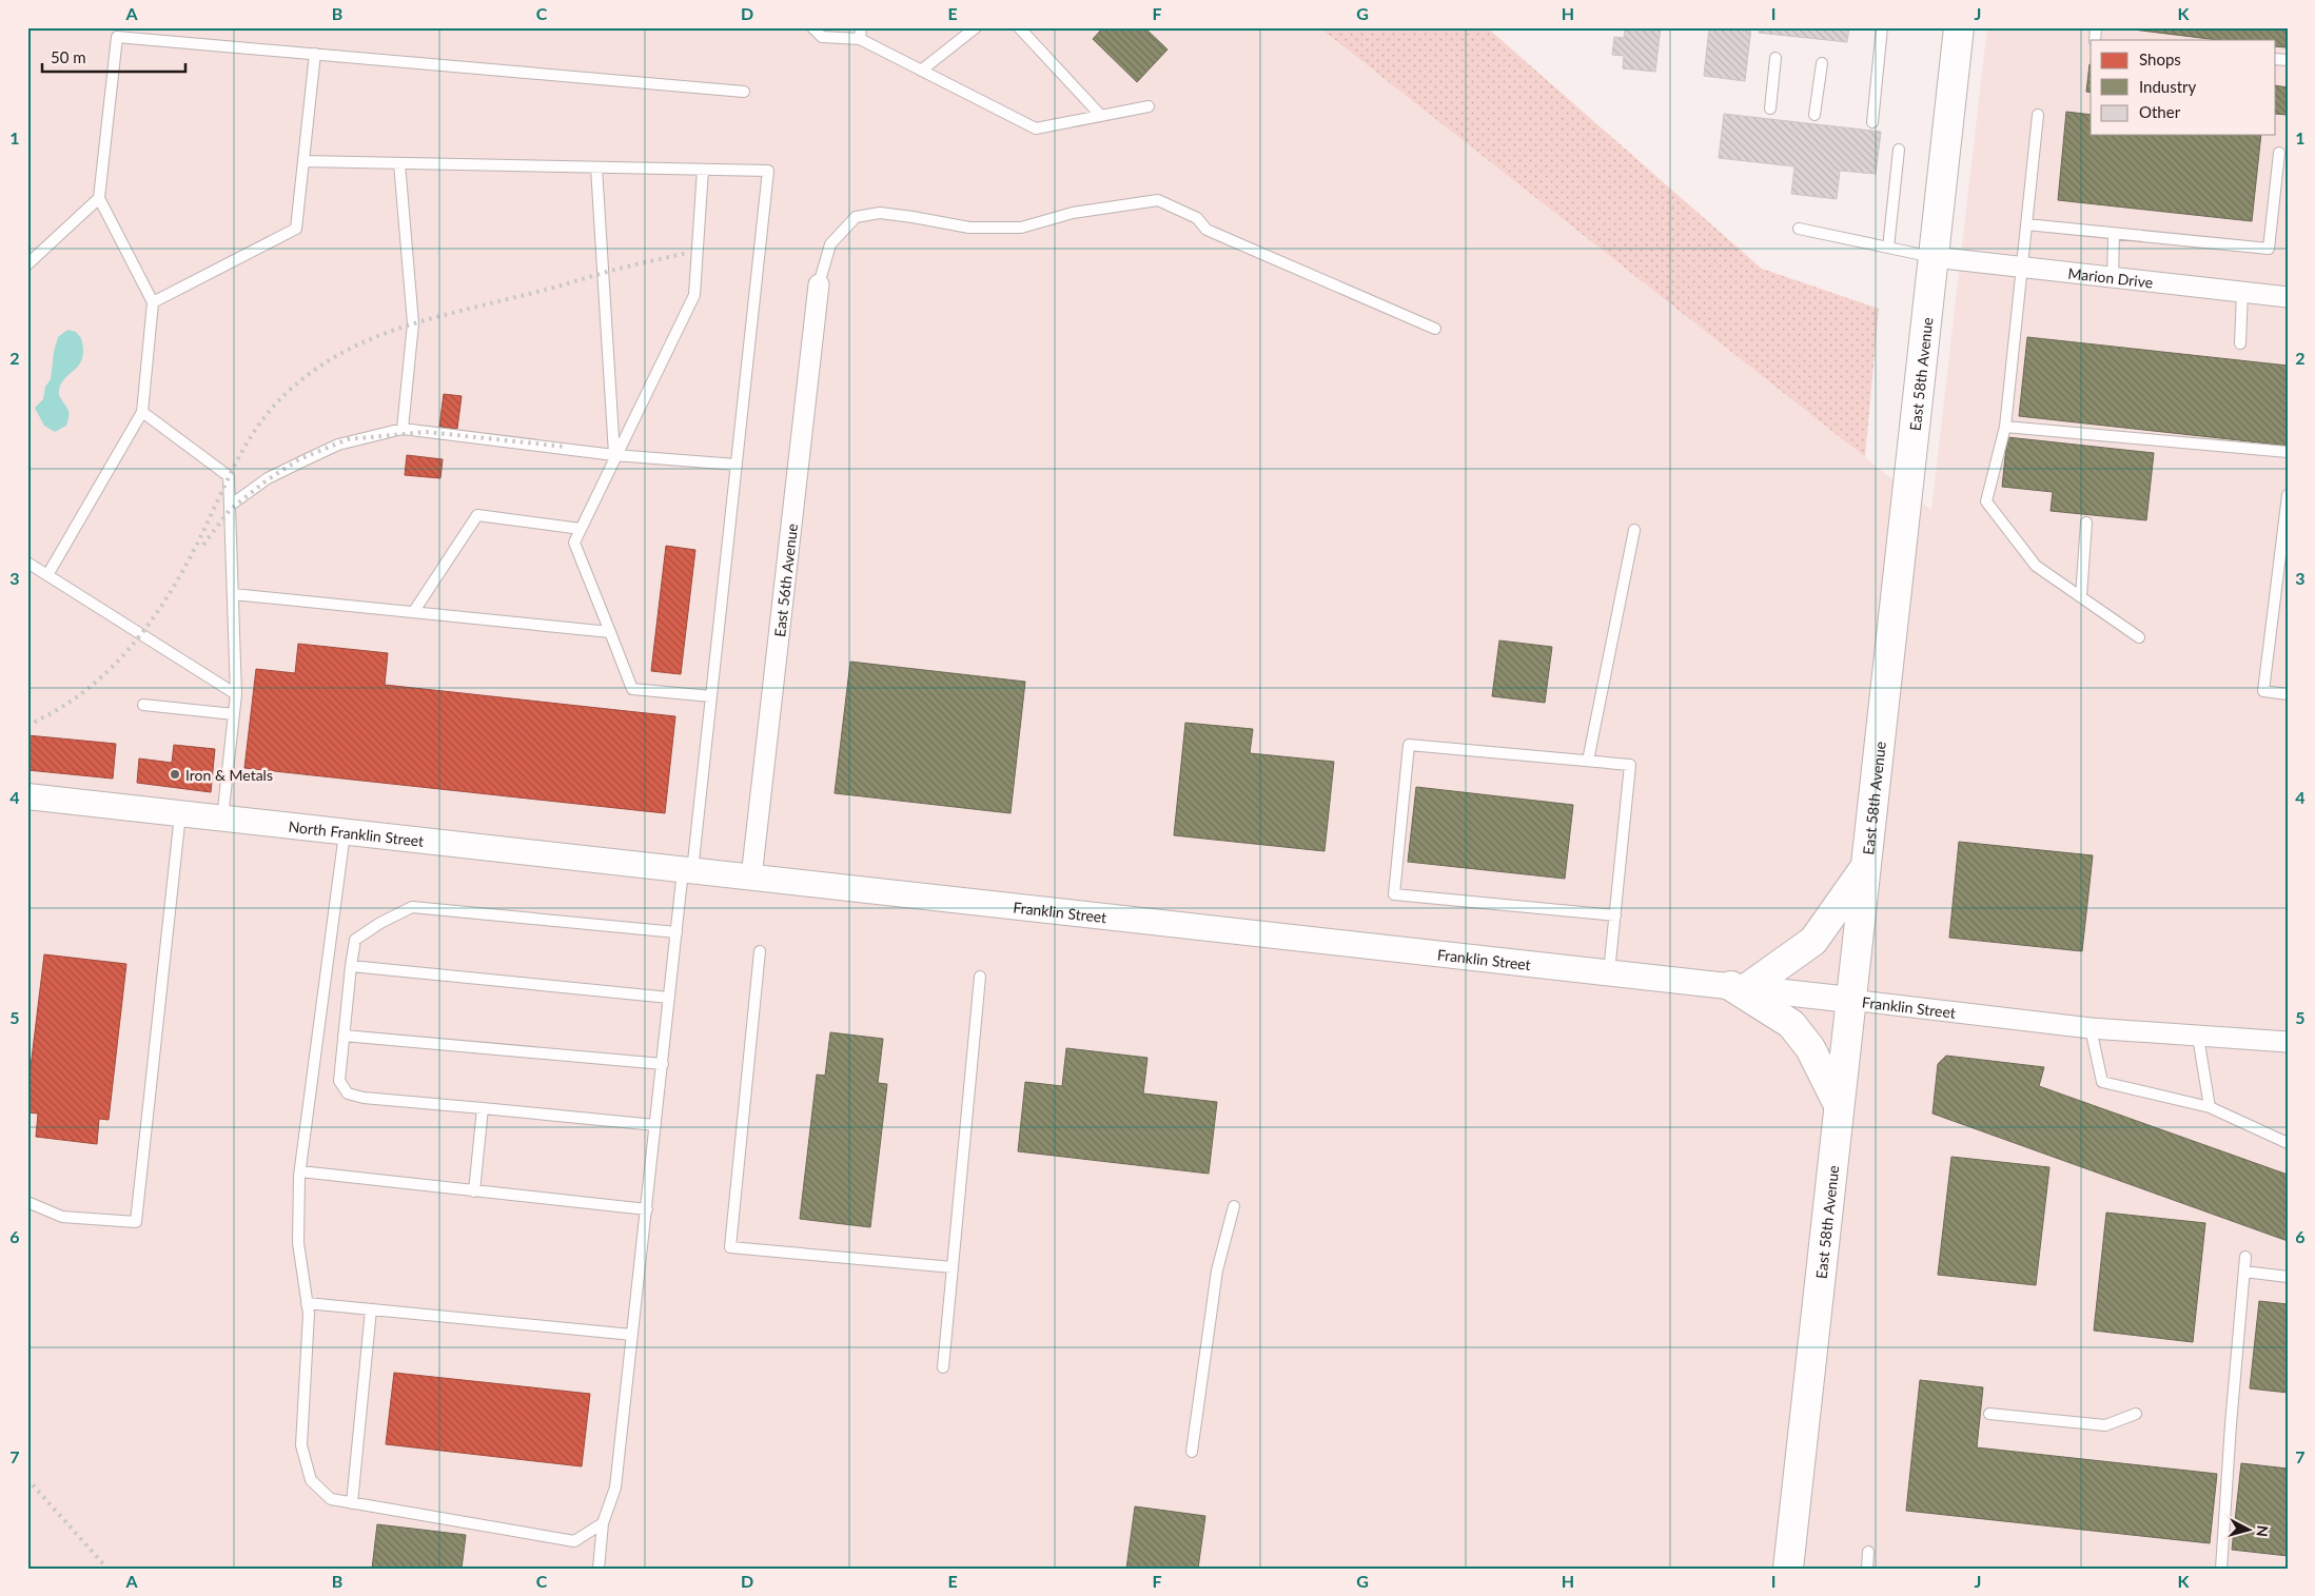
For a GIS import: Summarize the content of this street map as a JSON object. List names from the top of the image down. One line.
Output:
{"streets":{"main road":["East 58th Avenue"],"street":["Marion Drive","East 56th Avenue","North Franklin Street","Franklin Street"]},"crossings":[["Marion Drive","East 58th Avenue"],["East 58th Avenue","Franklin Street"],["East 56th Avenue","Franklin Street"],["North Franklin Street","Franklin Street"]],"places":["Iron & Metals"],"legend":["Shops","Industry","Other"],"scale_bar":"50 m","north":"right","grid":{"columns":["A","B","C","D","E","F","G","H","I","J","K"],"rows":["1","2","3","4","5","6","7"]}}
